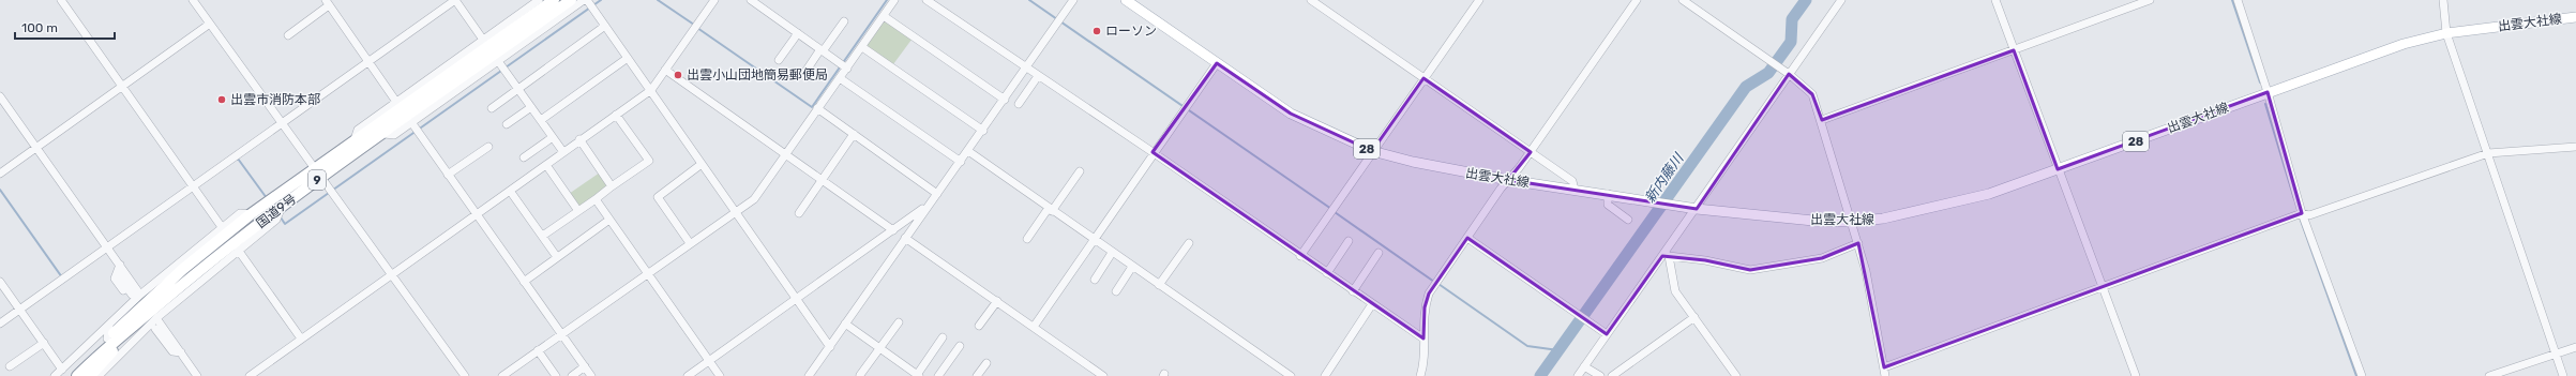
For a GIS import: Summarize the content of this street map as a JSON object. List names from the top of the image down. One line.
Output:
{"streets":{"highway":["9","国道9号"],"main road":["出雲大社線","28"]},"crossings":[["9","国道9号"]],"water":["新内藤川"],"places":["ローソン","出雲小山団地簡易郵便局","出雲市消防本部"],"scale_bar":"100 m"}
